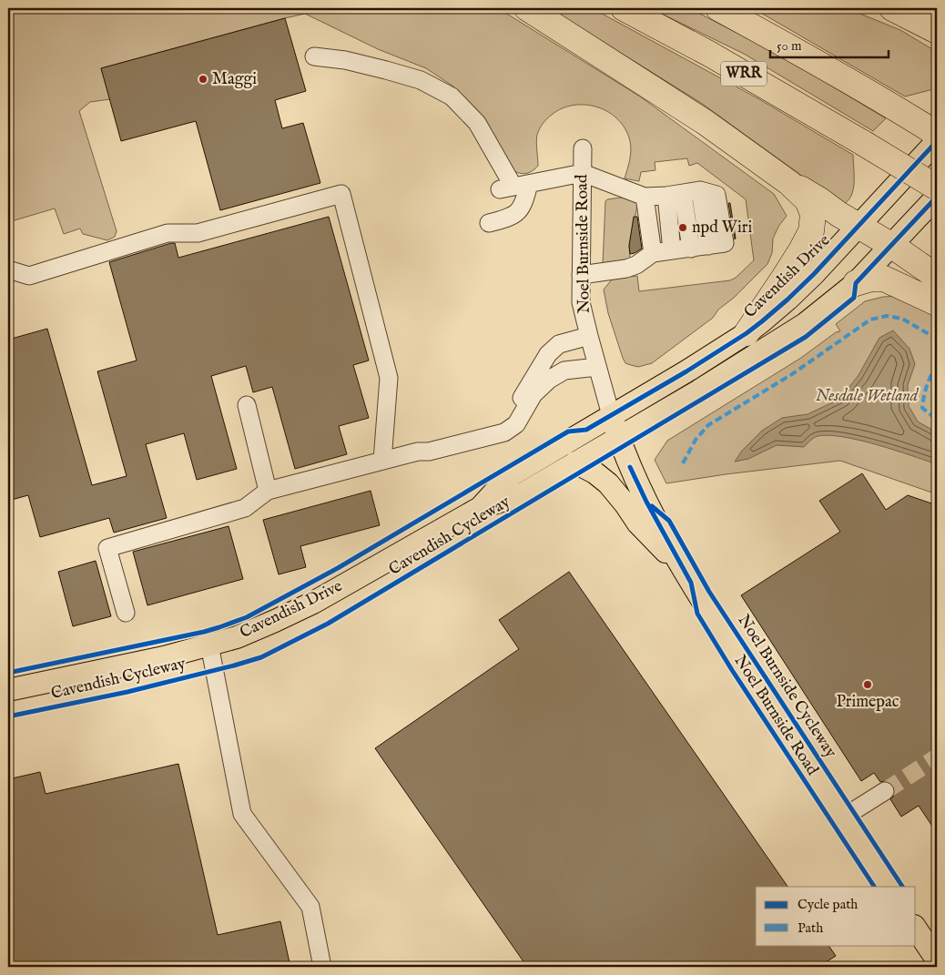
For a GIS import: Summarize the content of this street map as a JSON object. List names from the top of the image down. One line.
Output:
{"streets":{"highway":["WRR"],"main road":["Noel Burnside Road","Cavendish Drive"],"cycle path":["Cavendish Cycleway","Noel Burnside Cycleway"]},"crossings":[["Noel Burnside Road","Cavendish Drive"]],"parks":["Nesdale Wetland"],"places":["Maggi","npd Wiri","Primepac"],"legend":["Cycle path","Path"],"scale_bar":"50 m"}
